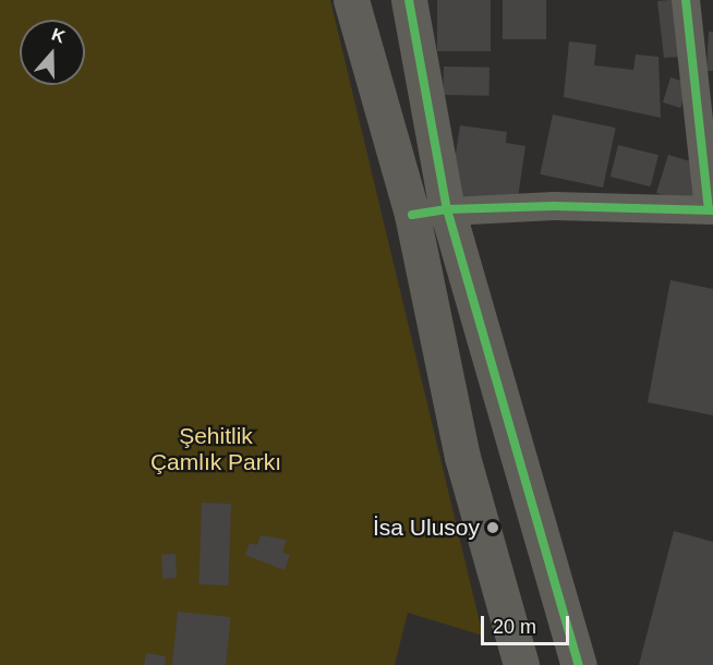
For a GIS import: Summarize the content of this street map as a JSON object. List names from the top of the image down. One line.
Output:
{"parks":["Şehitlik Çamlık Parkı"],"places":["İsa Ulusoy"],"scale_bar":"20 m","north":"top"}
